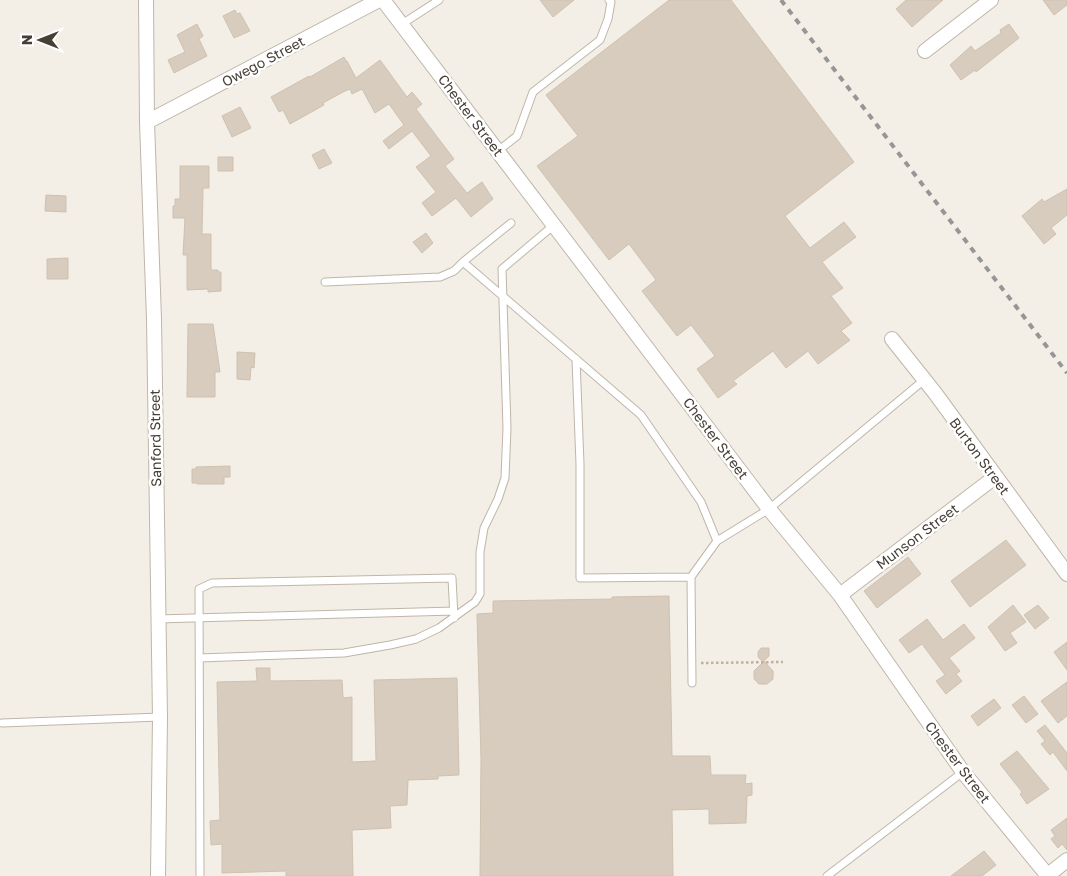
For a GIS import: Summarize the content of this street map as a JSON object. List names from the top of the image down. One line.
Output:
{"streets":{"street":["Owego Street","Chester Street","Sanford Street","Burton Street","Munson Street"]},"crossings":[["Owego Street","Chester Street"],["Owego Street","Sanford Street"],["Chester Street","Munson Street"],["Burton Street","Munson Street"]],"north":"left"}
